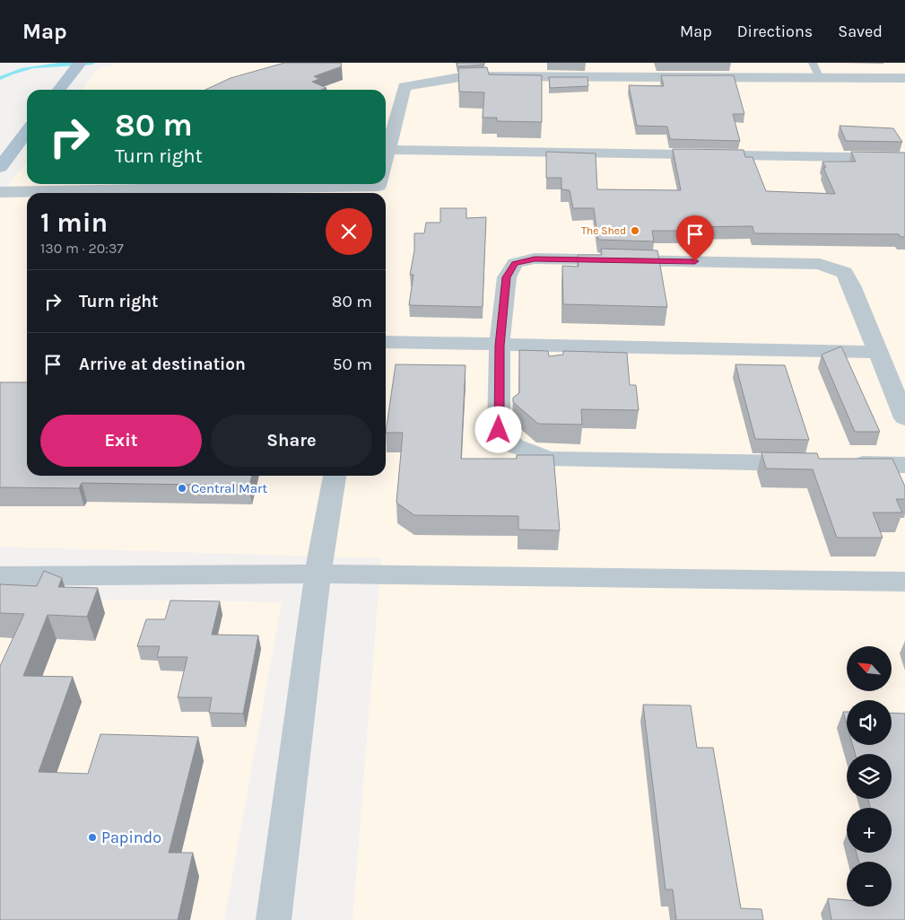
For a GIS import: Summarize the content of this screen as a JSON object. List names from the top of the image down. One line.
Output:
{"places":["The Shed","Central Mart","Papindo"],"north":"top left","page":{"header":"Map","nav":["Map","Directions","Saved"],"turn":["80 m","Turn right"],"heading":["1 min","130 m · 20:37"],"list":[{"name":"Turn right","value":"80 m"},{"name":"Arrive at destination","value":"50 m"}],"buttons":["Exit","Share"],"map_buttons":["+","−"]}}
